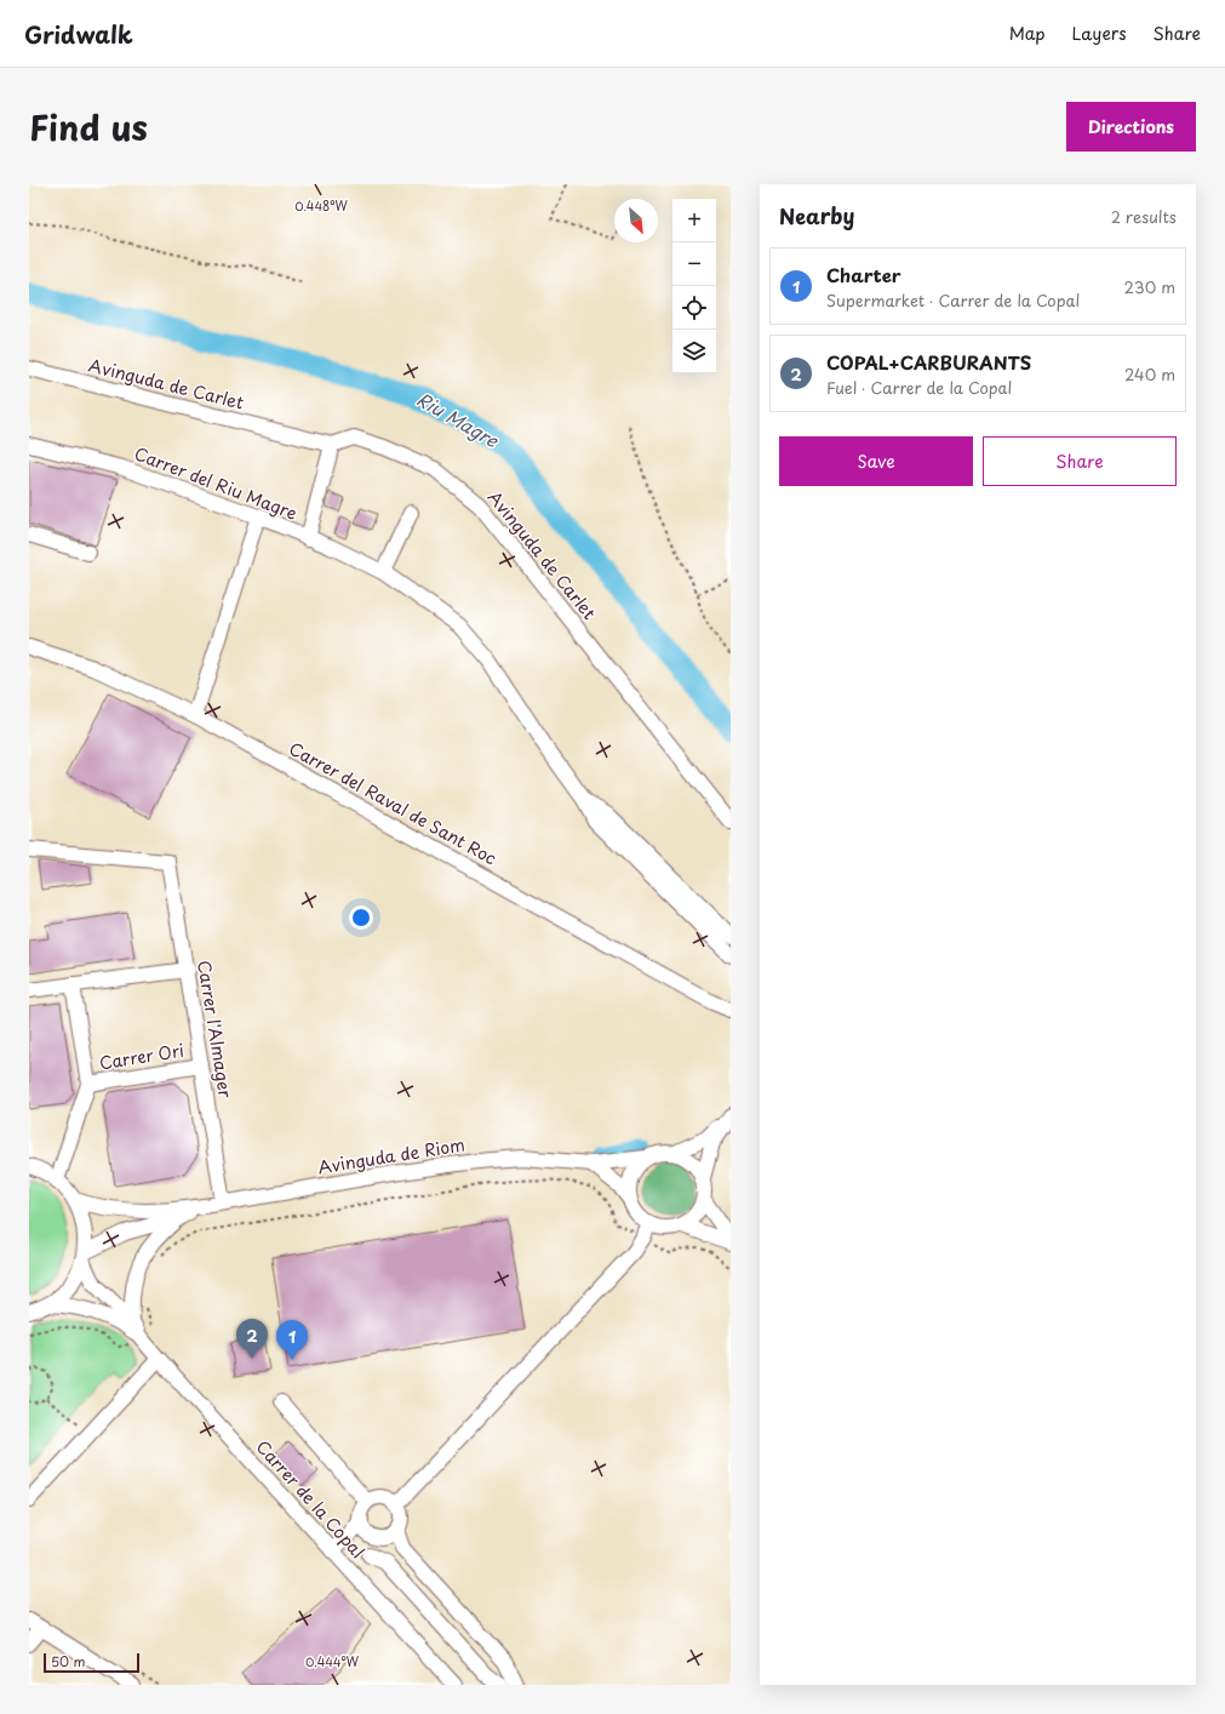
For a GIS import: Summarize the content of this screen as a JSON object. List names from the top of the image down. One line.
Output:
{"streets":{"street":["Avinguda de Carlet","Carrer del Riu Magre","Carrer del Raval de Sant Roc","Carrer l'Almager","Carrer Ori","Avinguda de Riom","Carrer de la Copal"]},"crossings":[["Carrer l'Almager","Carrer Ori"],["Carrer l'Almager","Avinguda de Riom"],["Avinguda de Riom","Carrer de la Copal"]],"water":["Riu Magre"],"scale_bar":"50 m","north":"bottom right","page":{"header":"Gridwalk","nav":["Map","Layers","Share"],"title":"Find us","buttons":["Directions",["Save","Share"]],"heading":["Nearby","2 results"],"map_buttons":["+","−"],"list":[{"mark":"1","name":"Charter","note":"Supermarket · Carrer de la Copal","value":"230 m"},{"mark":"2","name":"COPAL+CARBURANTS","note":"Fuel · Carrer de la Copal","value":"240 m"}],"pins":["2","1"],"scale":"50 m"},"coordinates":["0.448°W","0.444°W"]}
